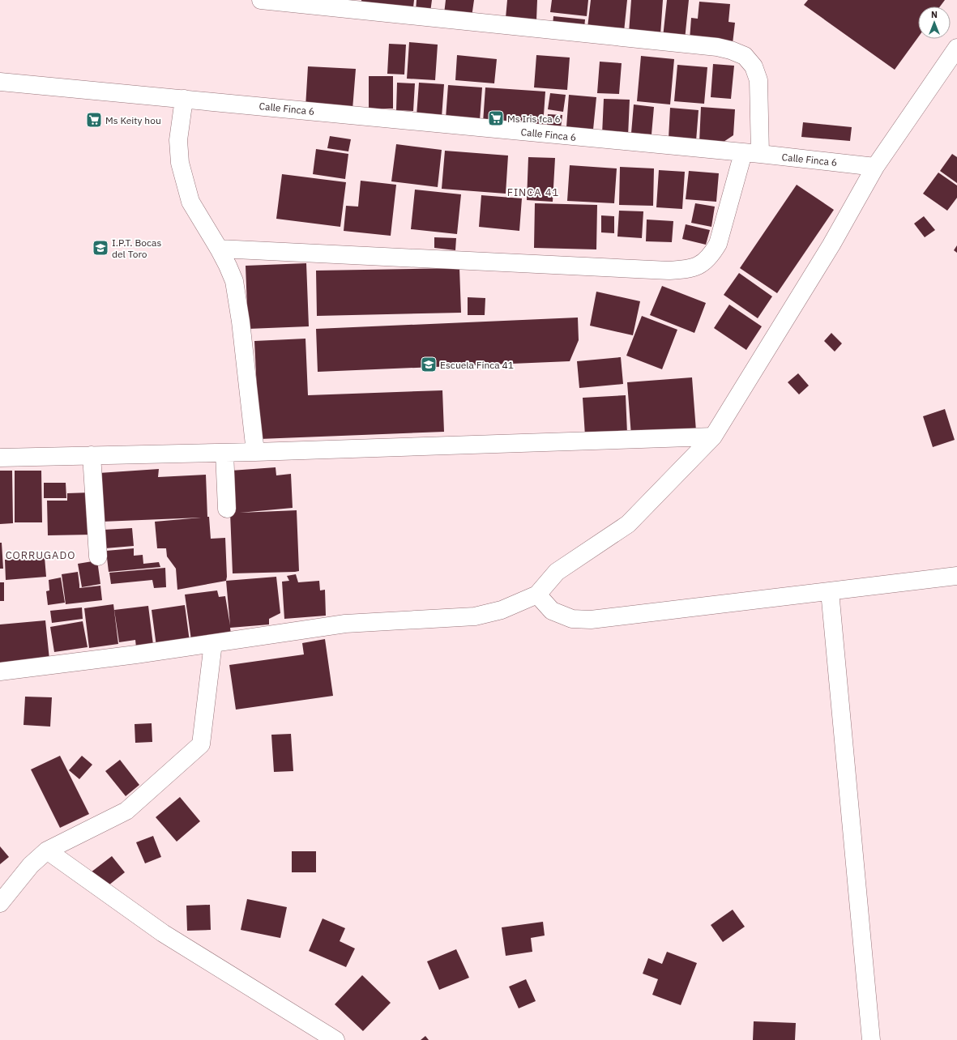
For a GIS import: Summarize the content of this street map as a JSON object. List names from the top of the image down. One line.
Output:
{"streets":{"street":["Calle Finca 6"]},"districts":["FINCA 41","CORRUGADO"],"places":{"supermarket":["Ms Iris fca 6","Ms Keity hou"],"school or university":["I.P.T. Bocas del Toro","Escuela Finca 41"]},"north":"top"}
